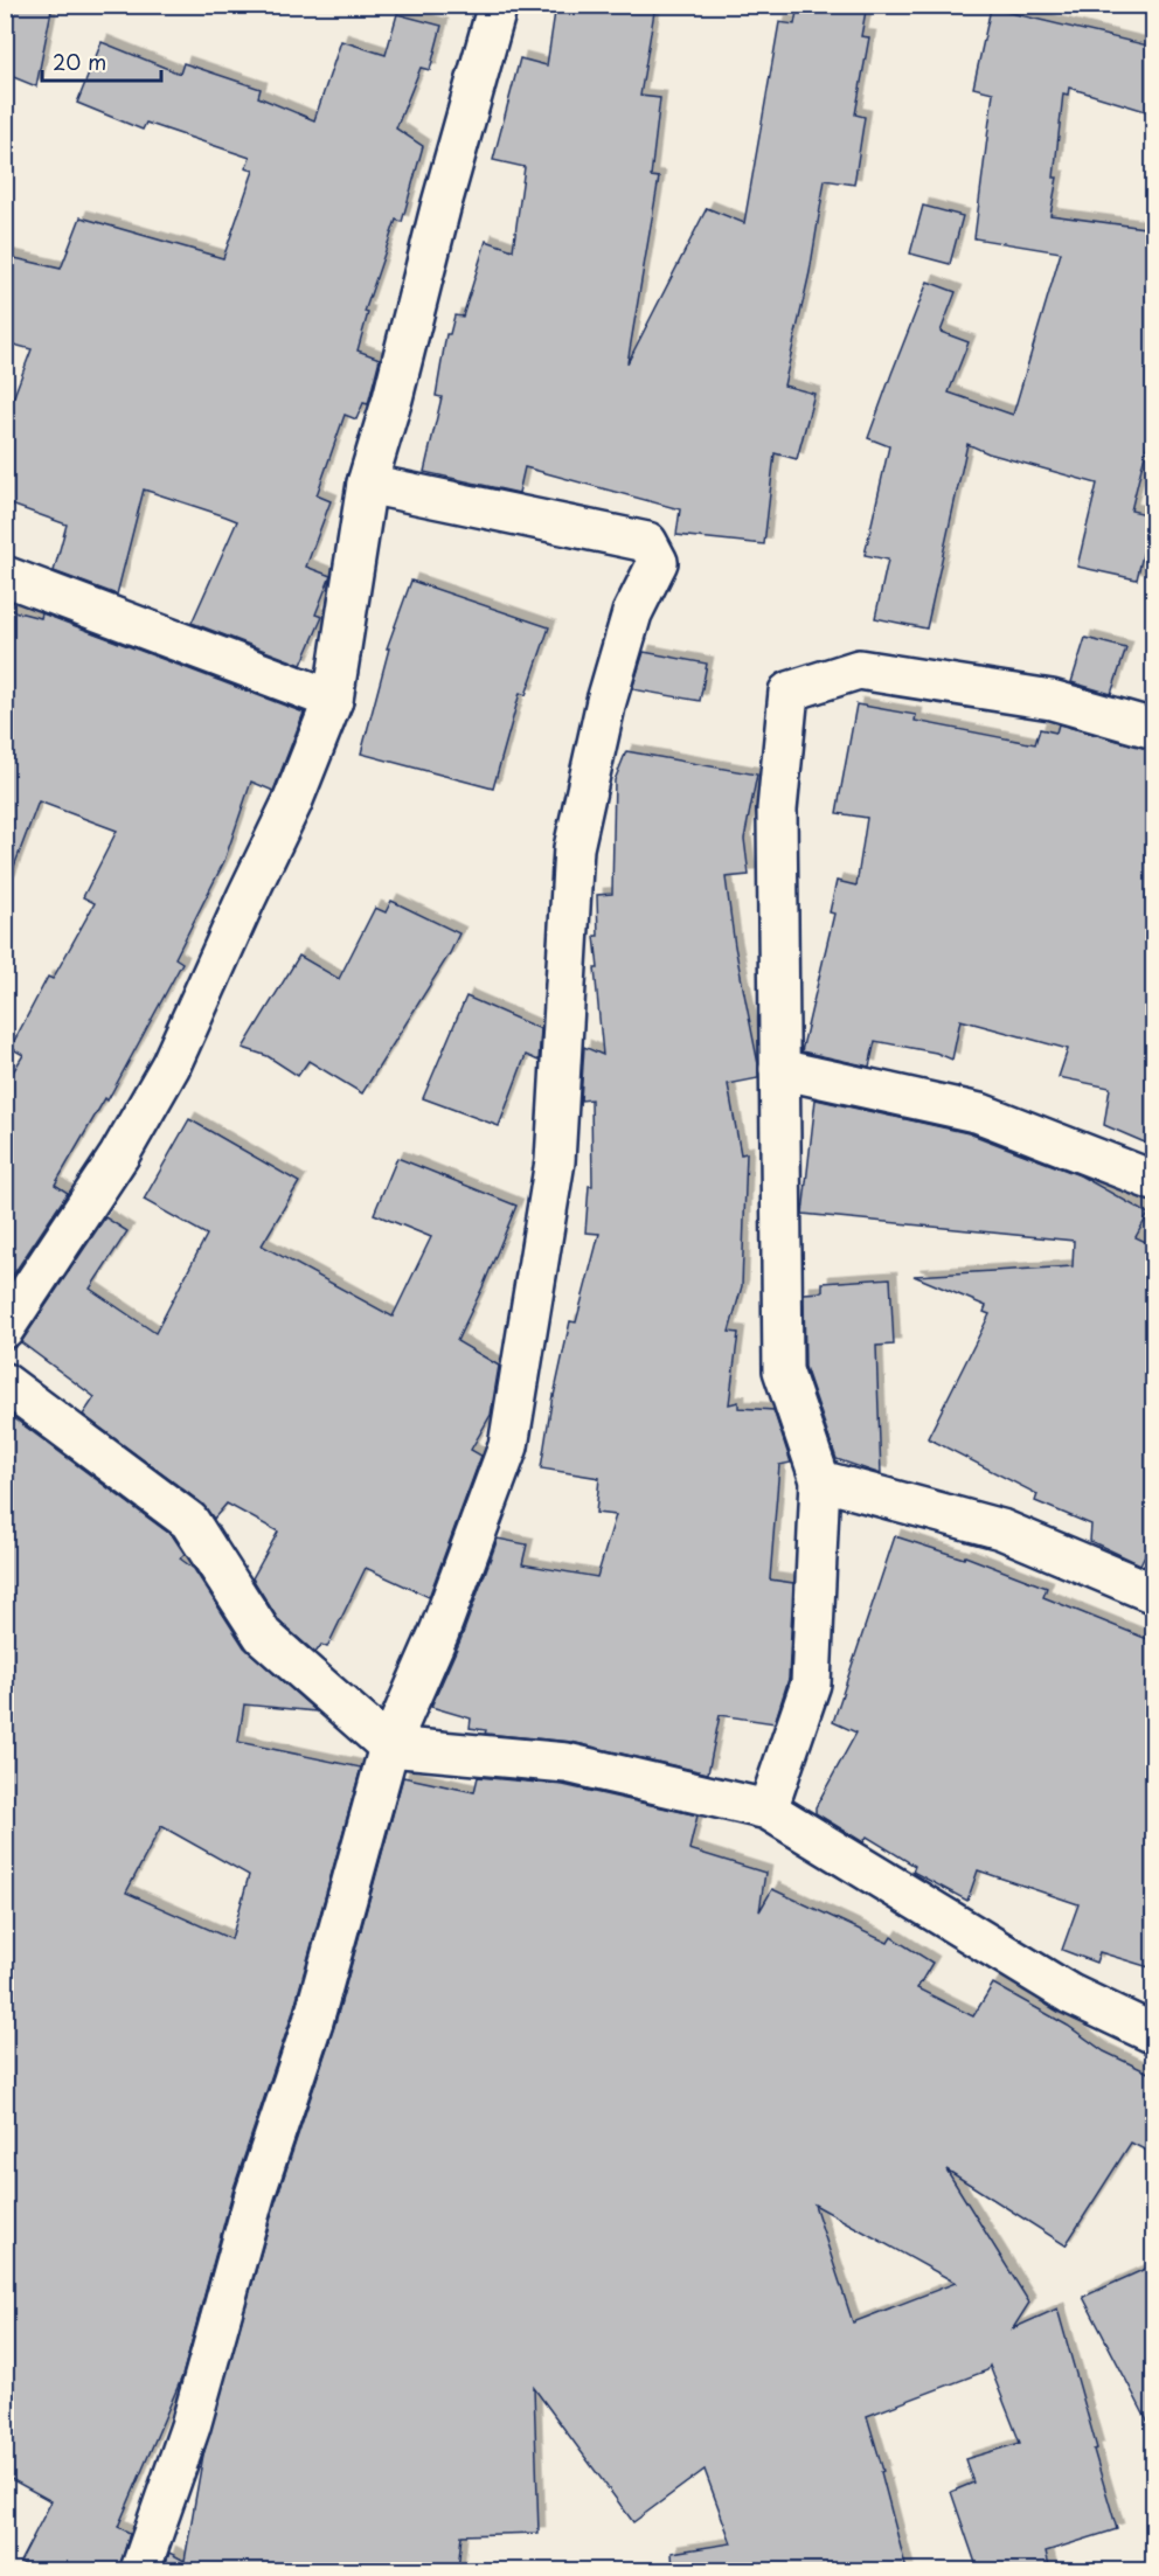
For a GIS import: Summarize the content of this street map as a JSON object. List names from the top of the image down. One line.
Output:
{"scale_bar":"20 m"}
